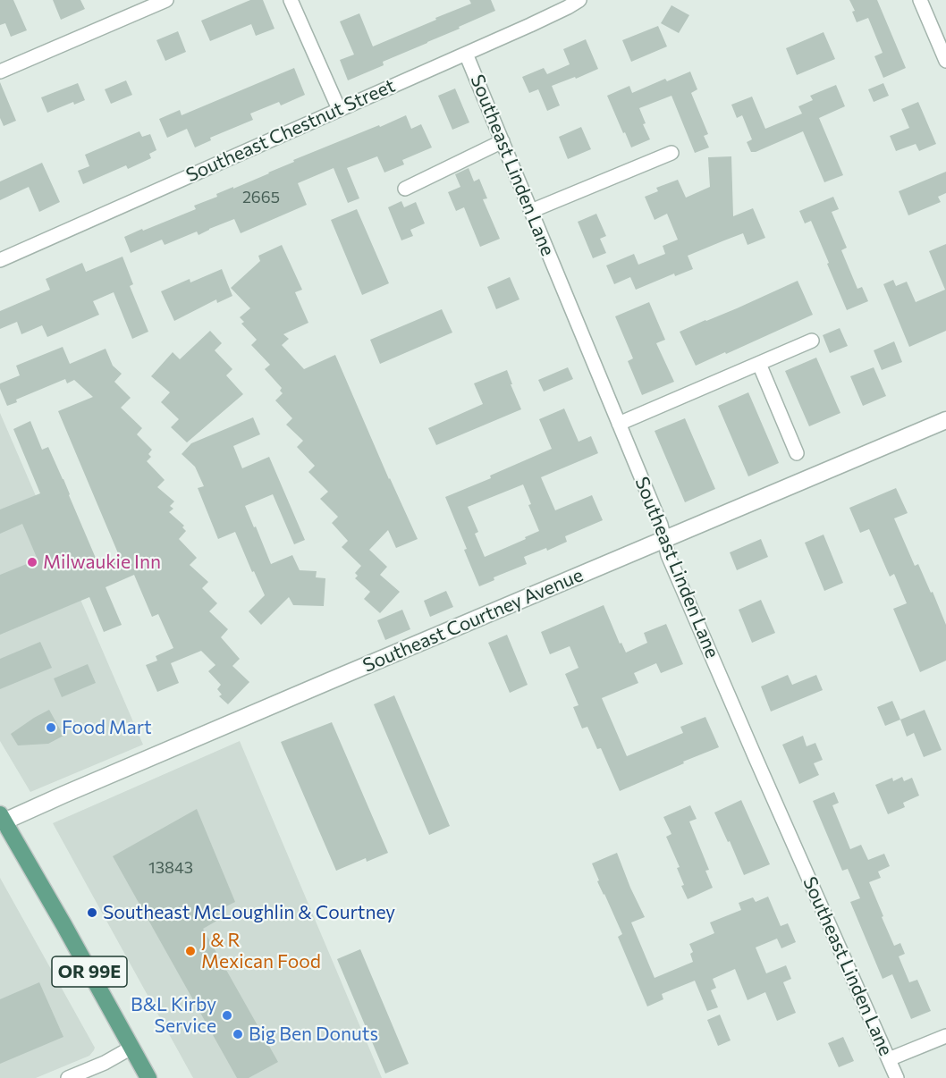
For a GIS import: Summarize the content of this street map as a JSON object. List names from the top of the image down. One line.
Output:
{"streets":{"main road":["OR 99E"],"street":["Southeast Chestnut Street","Southeast Linden Lane","Southeast Courtney Avenue"]},"crossings":[["Southeast Chestnut Street","Southeast Linden Lane"],["Southeast Linden Lane","Southeast Courtney Avenue"],["Southeast Courtney Avenue","OR 99E"]],"places":["Milwaukie Inn","Food Mart","Southeast McLoughlin & Courtney","J & R Mexican Food","B&L Kirby Service","Big Ben Donuts"],"house_numbers":["2665","13843"]}
